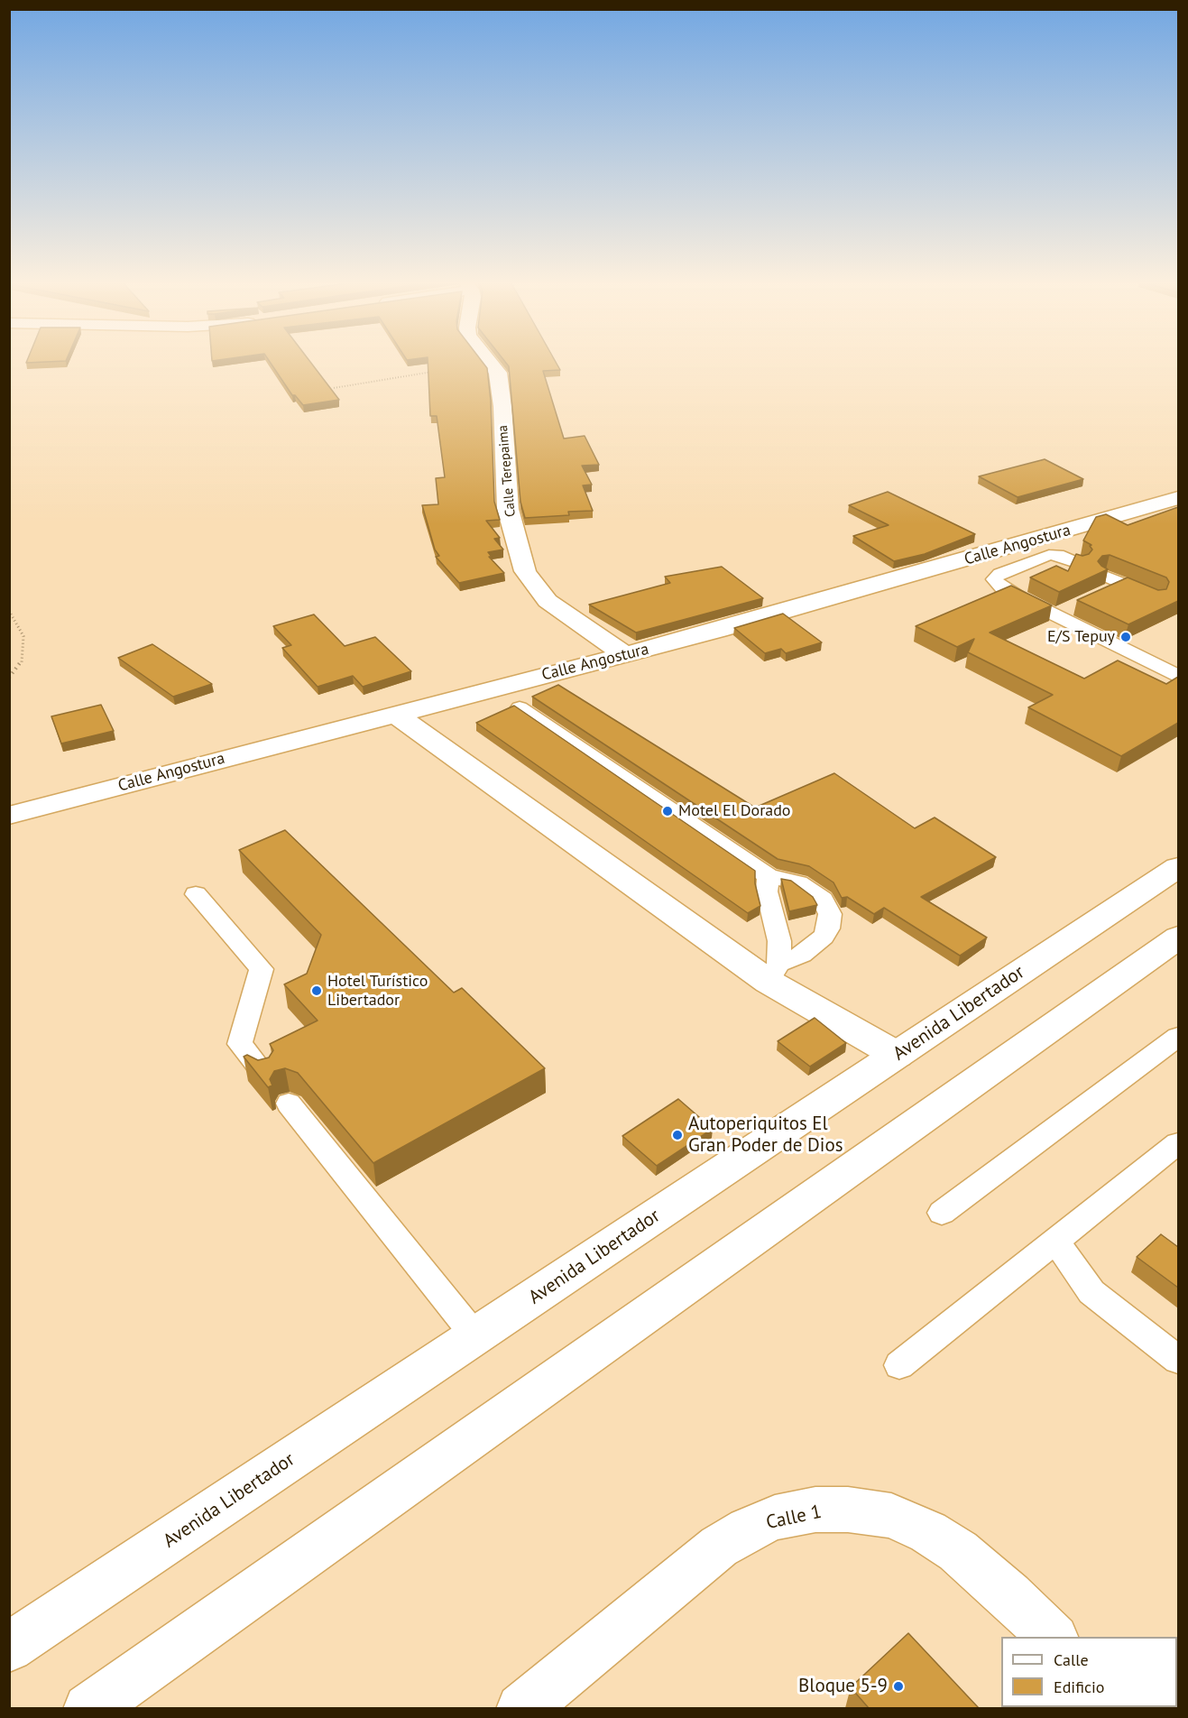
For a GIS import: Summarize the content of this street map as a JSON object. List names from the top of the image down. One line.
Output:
{"streets":{"street":["Calle Terepaima","Calle Angostura","Avenida Libertador","Calle 1"]},"crossings":[["Calle Terepaima","Calle Angostura"]],"places":["E/S Tepuy","Motel El Dorado","Hotel Turístico Libertador","Autoperiquitos El Gran Poder de Dios","Bloque 5-9"],"legend":["Calle","Edificio"]}
